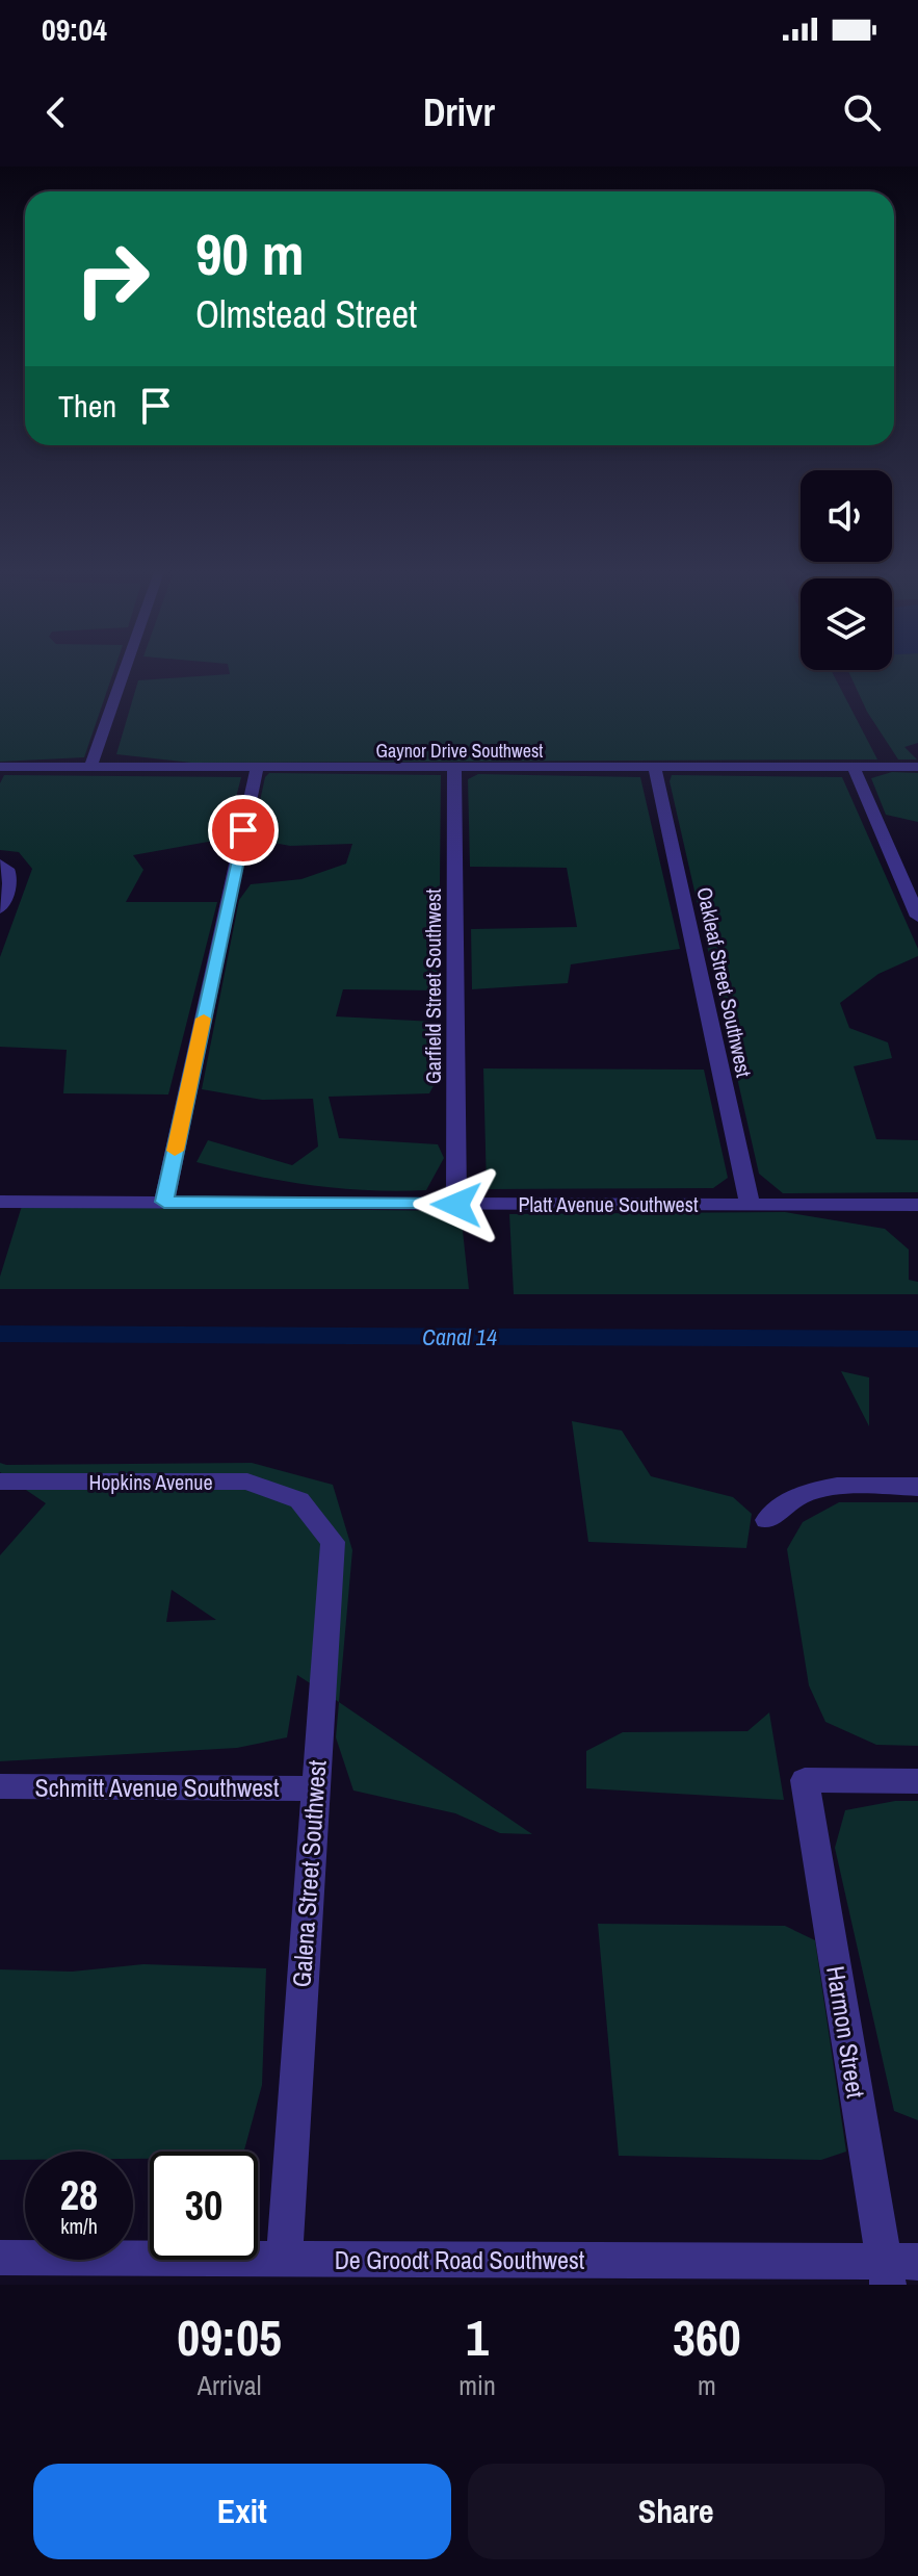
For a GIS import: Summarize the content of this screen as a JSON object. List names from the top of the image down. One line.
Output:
{"streets":{"street":["Gaynor Drive Southwest","Oakleaf Street Southwest","Garfield Street Southwest","Platt Avenue Southwest","Hopkins Avenue","Schmitt Avenue Southwest","Galena Street Southwest","Harmon Street","De Groodt Road Southwest"]},"crossings":[["Gaynor Drive Southwest","Oakleaf Street Southwest"],["Gaynor Drive Southwest","Garfield Street Southwest"],["Oakleaf Street Southwest","Platt Avenue Southwest"],["Garfield Street Southwest","Platt Avenue Southwest"],["Hopkins Avenue","Galena Street Southwest"],["Schmitt Avenue Southwest","Galena Street Southwest"],["Galena Street Southwest","De Groodt Road Southwest"],["Harmon Street","De Groodt Road Southwest"]],"water":["Canal 14"],"page":{"status":"09:04","header":"Drivr","turn":["90 m","Olmstead Street"],"then":"Then","speed":"28 km/h","limit":"30","eta":["09:05","Arrival","1","min","360","m"],"buttons":["Exit","Share"]}}
